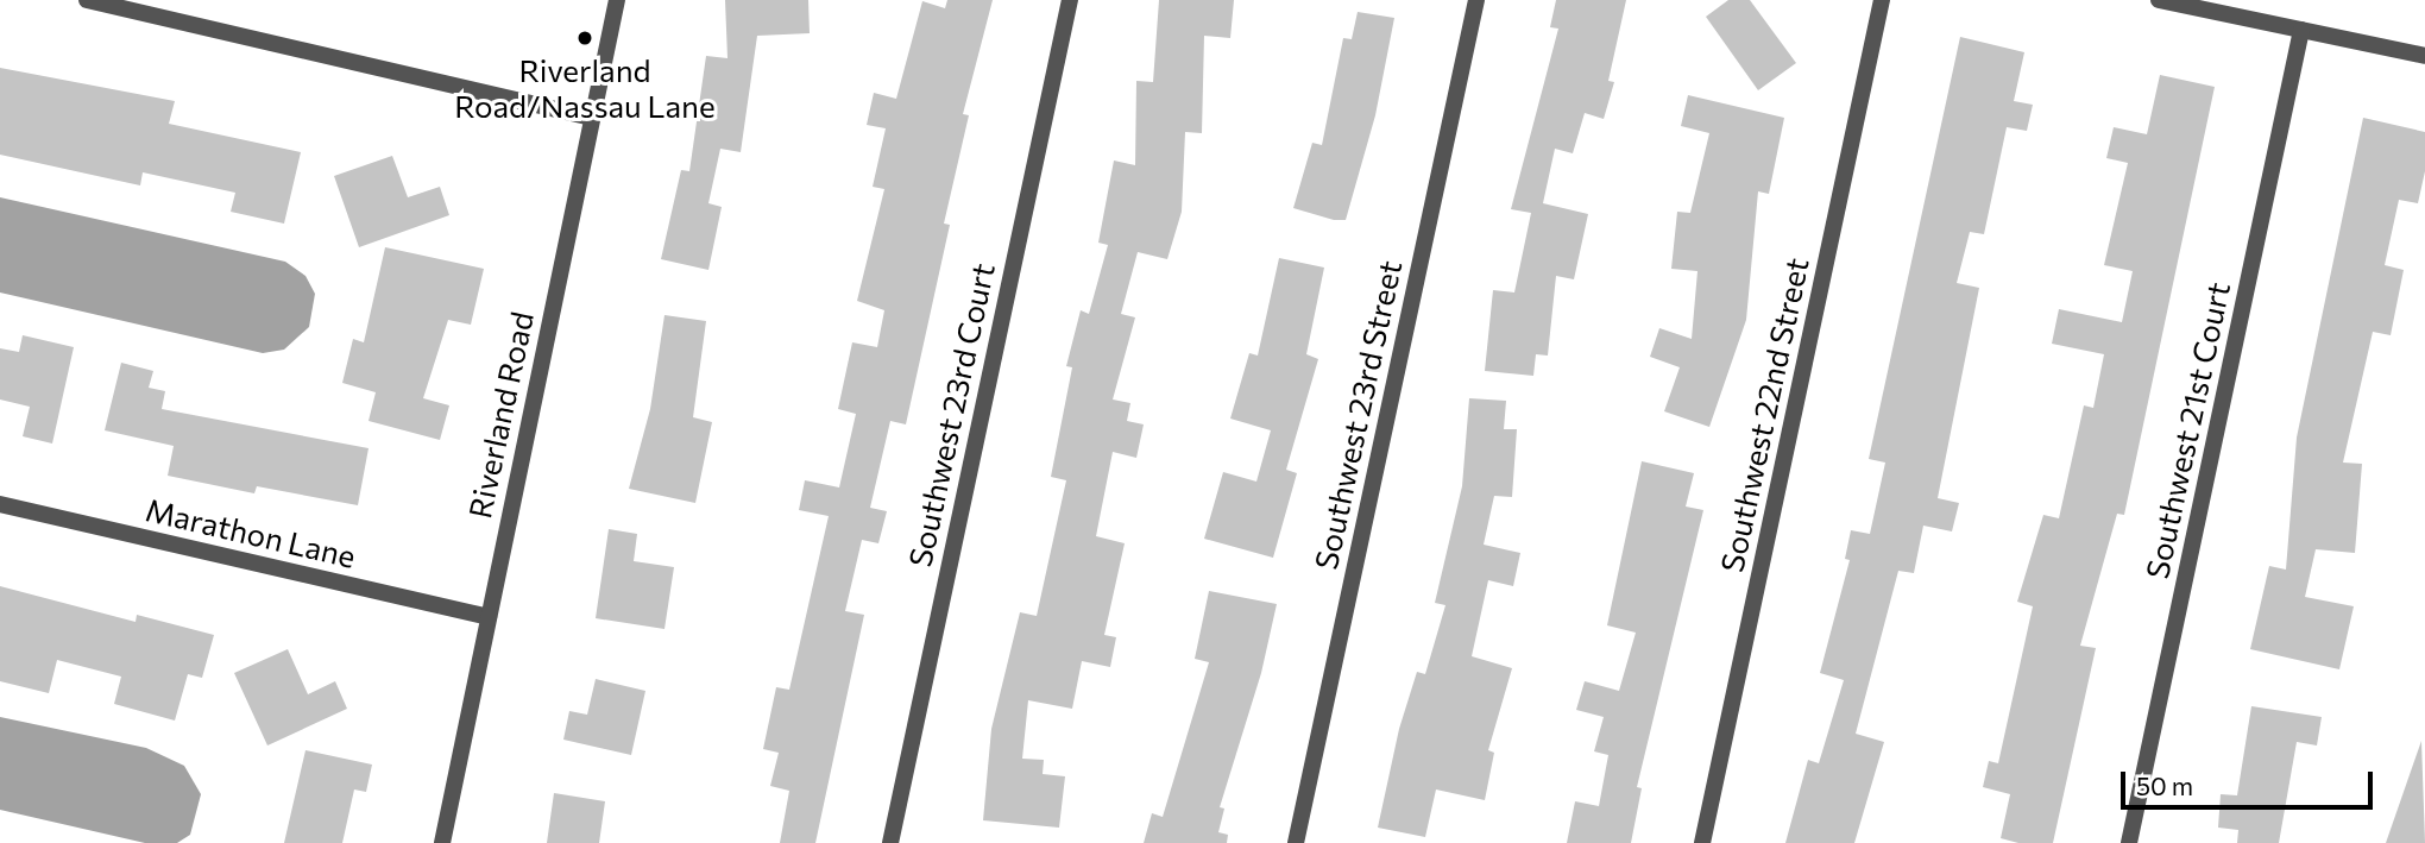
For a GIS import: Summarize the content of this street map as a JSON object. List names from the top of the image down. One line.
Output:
{"streets":{"street":["Riverland Road","Southwest 23rd Court","Southwest 23rd Street","Southwest 22nd Street","Southwest 21st Court","Marathon Lane"]},"crossings":[["Riverland Road","Marathon Lane"]],"places":["Riverland Road/Nassau Lane"],"scale_bar":"50 m"}
